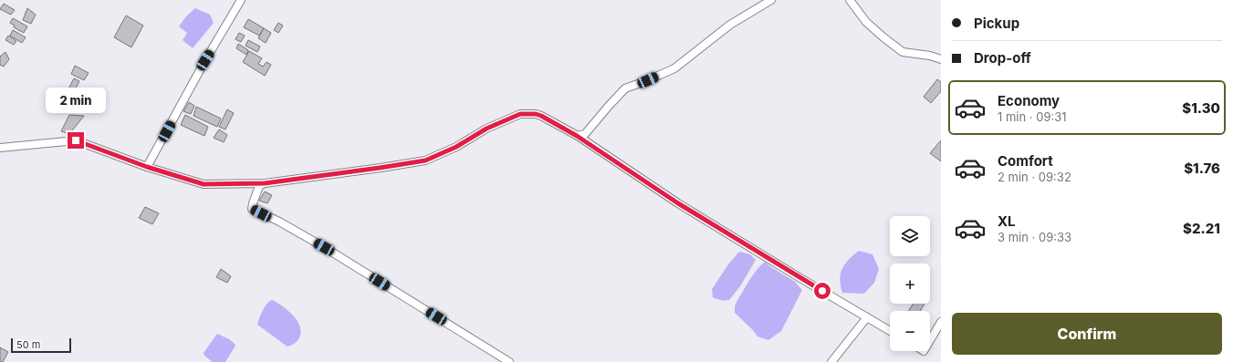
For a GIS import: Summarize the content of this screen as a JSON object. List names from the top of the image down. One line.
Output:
{"scale_bar":"50 m","page":{"banner":["Pickup","Drop-off"],"list":[{"name":"Economy","note":"1 min · 09:31","value":"$1.30"},{"name":"Comfort","note":"2 min · 09:32","value":"$1.76"},{"name":"XL","note":"3 min · 09:33","value":"$2.21"}],"bubble":"2 min","map_buttons":["+","−"],"buttons":"Confirm","scale":"50 m"}}
